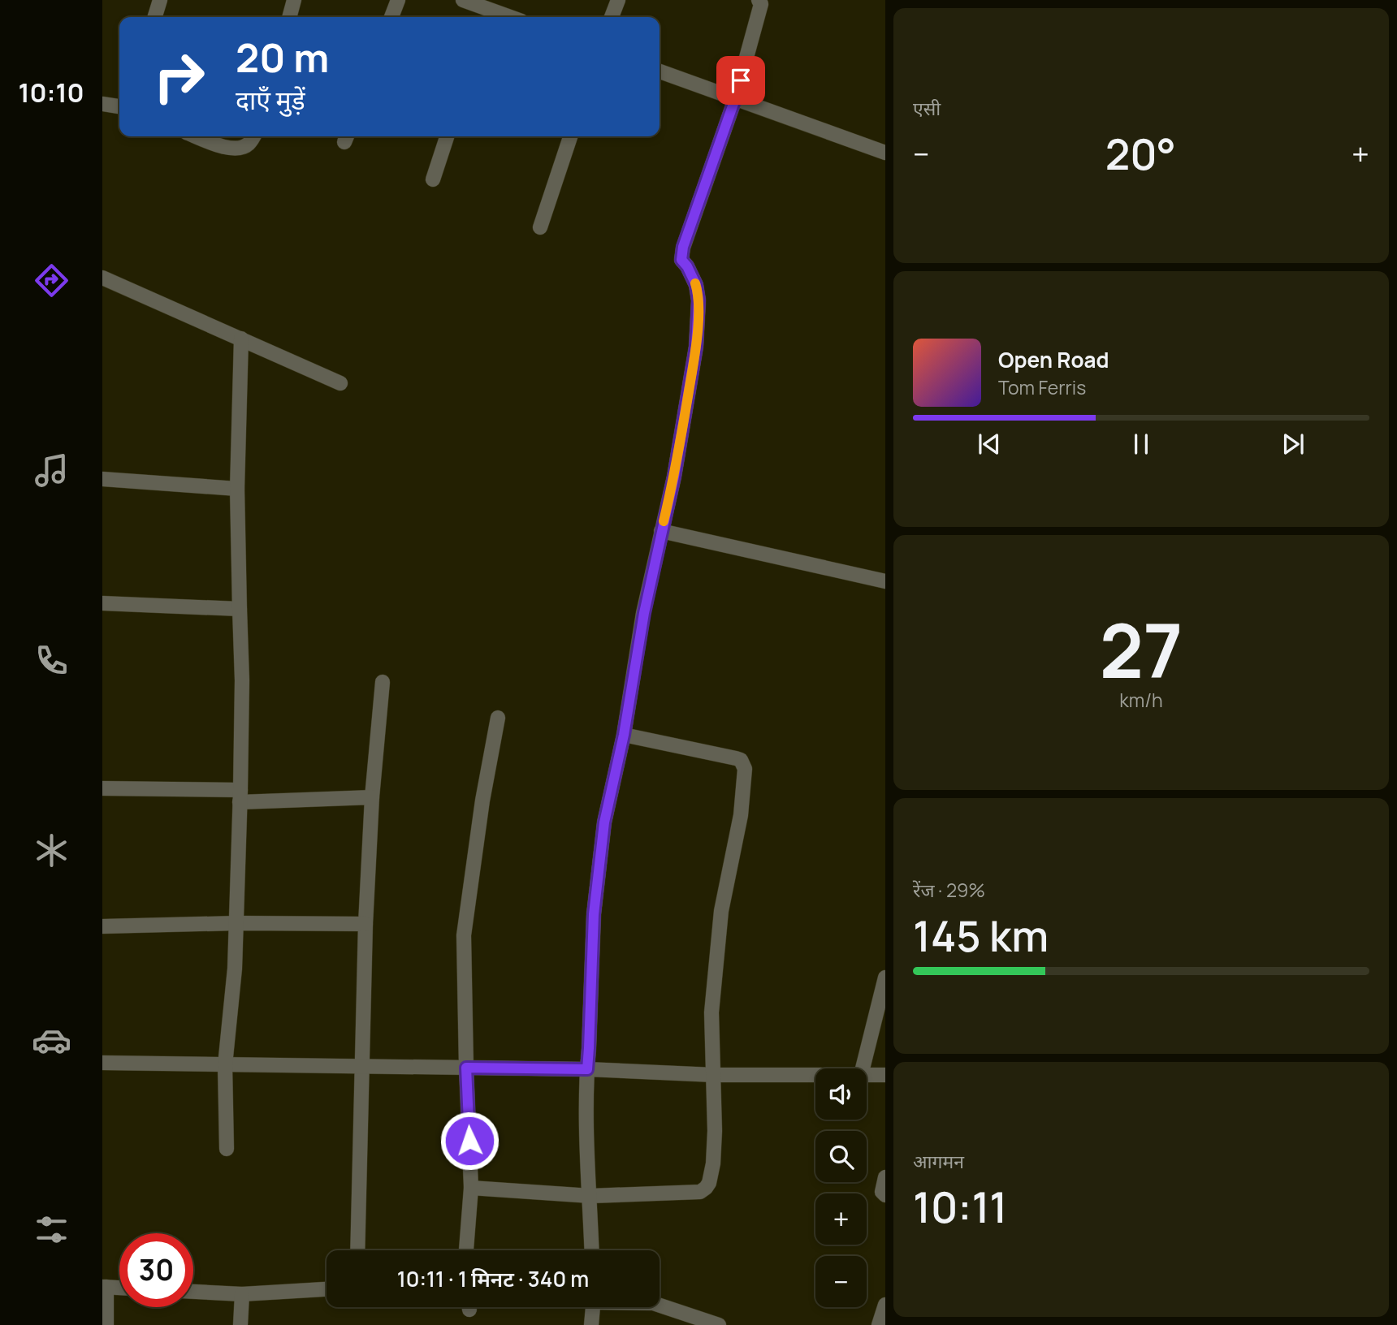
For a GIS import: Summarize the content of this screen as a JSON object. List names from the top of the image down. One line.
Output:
{"page":{"tabs":"10:10","tile":["एसी",["27","km/h"],["रेंज · 29%","145 km"],["आगमन","10:11"]],"turn":["20 m","दाएँ मुड़ें"],"heat":["−","20°","+"],"song":["Open Road","Tom Ferris"],"map_buttons":["+","−"],"limit":"30","trip":"10:11 · 1 मिनट · 340 m"}}
